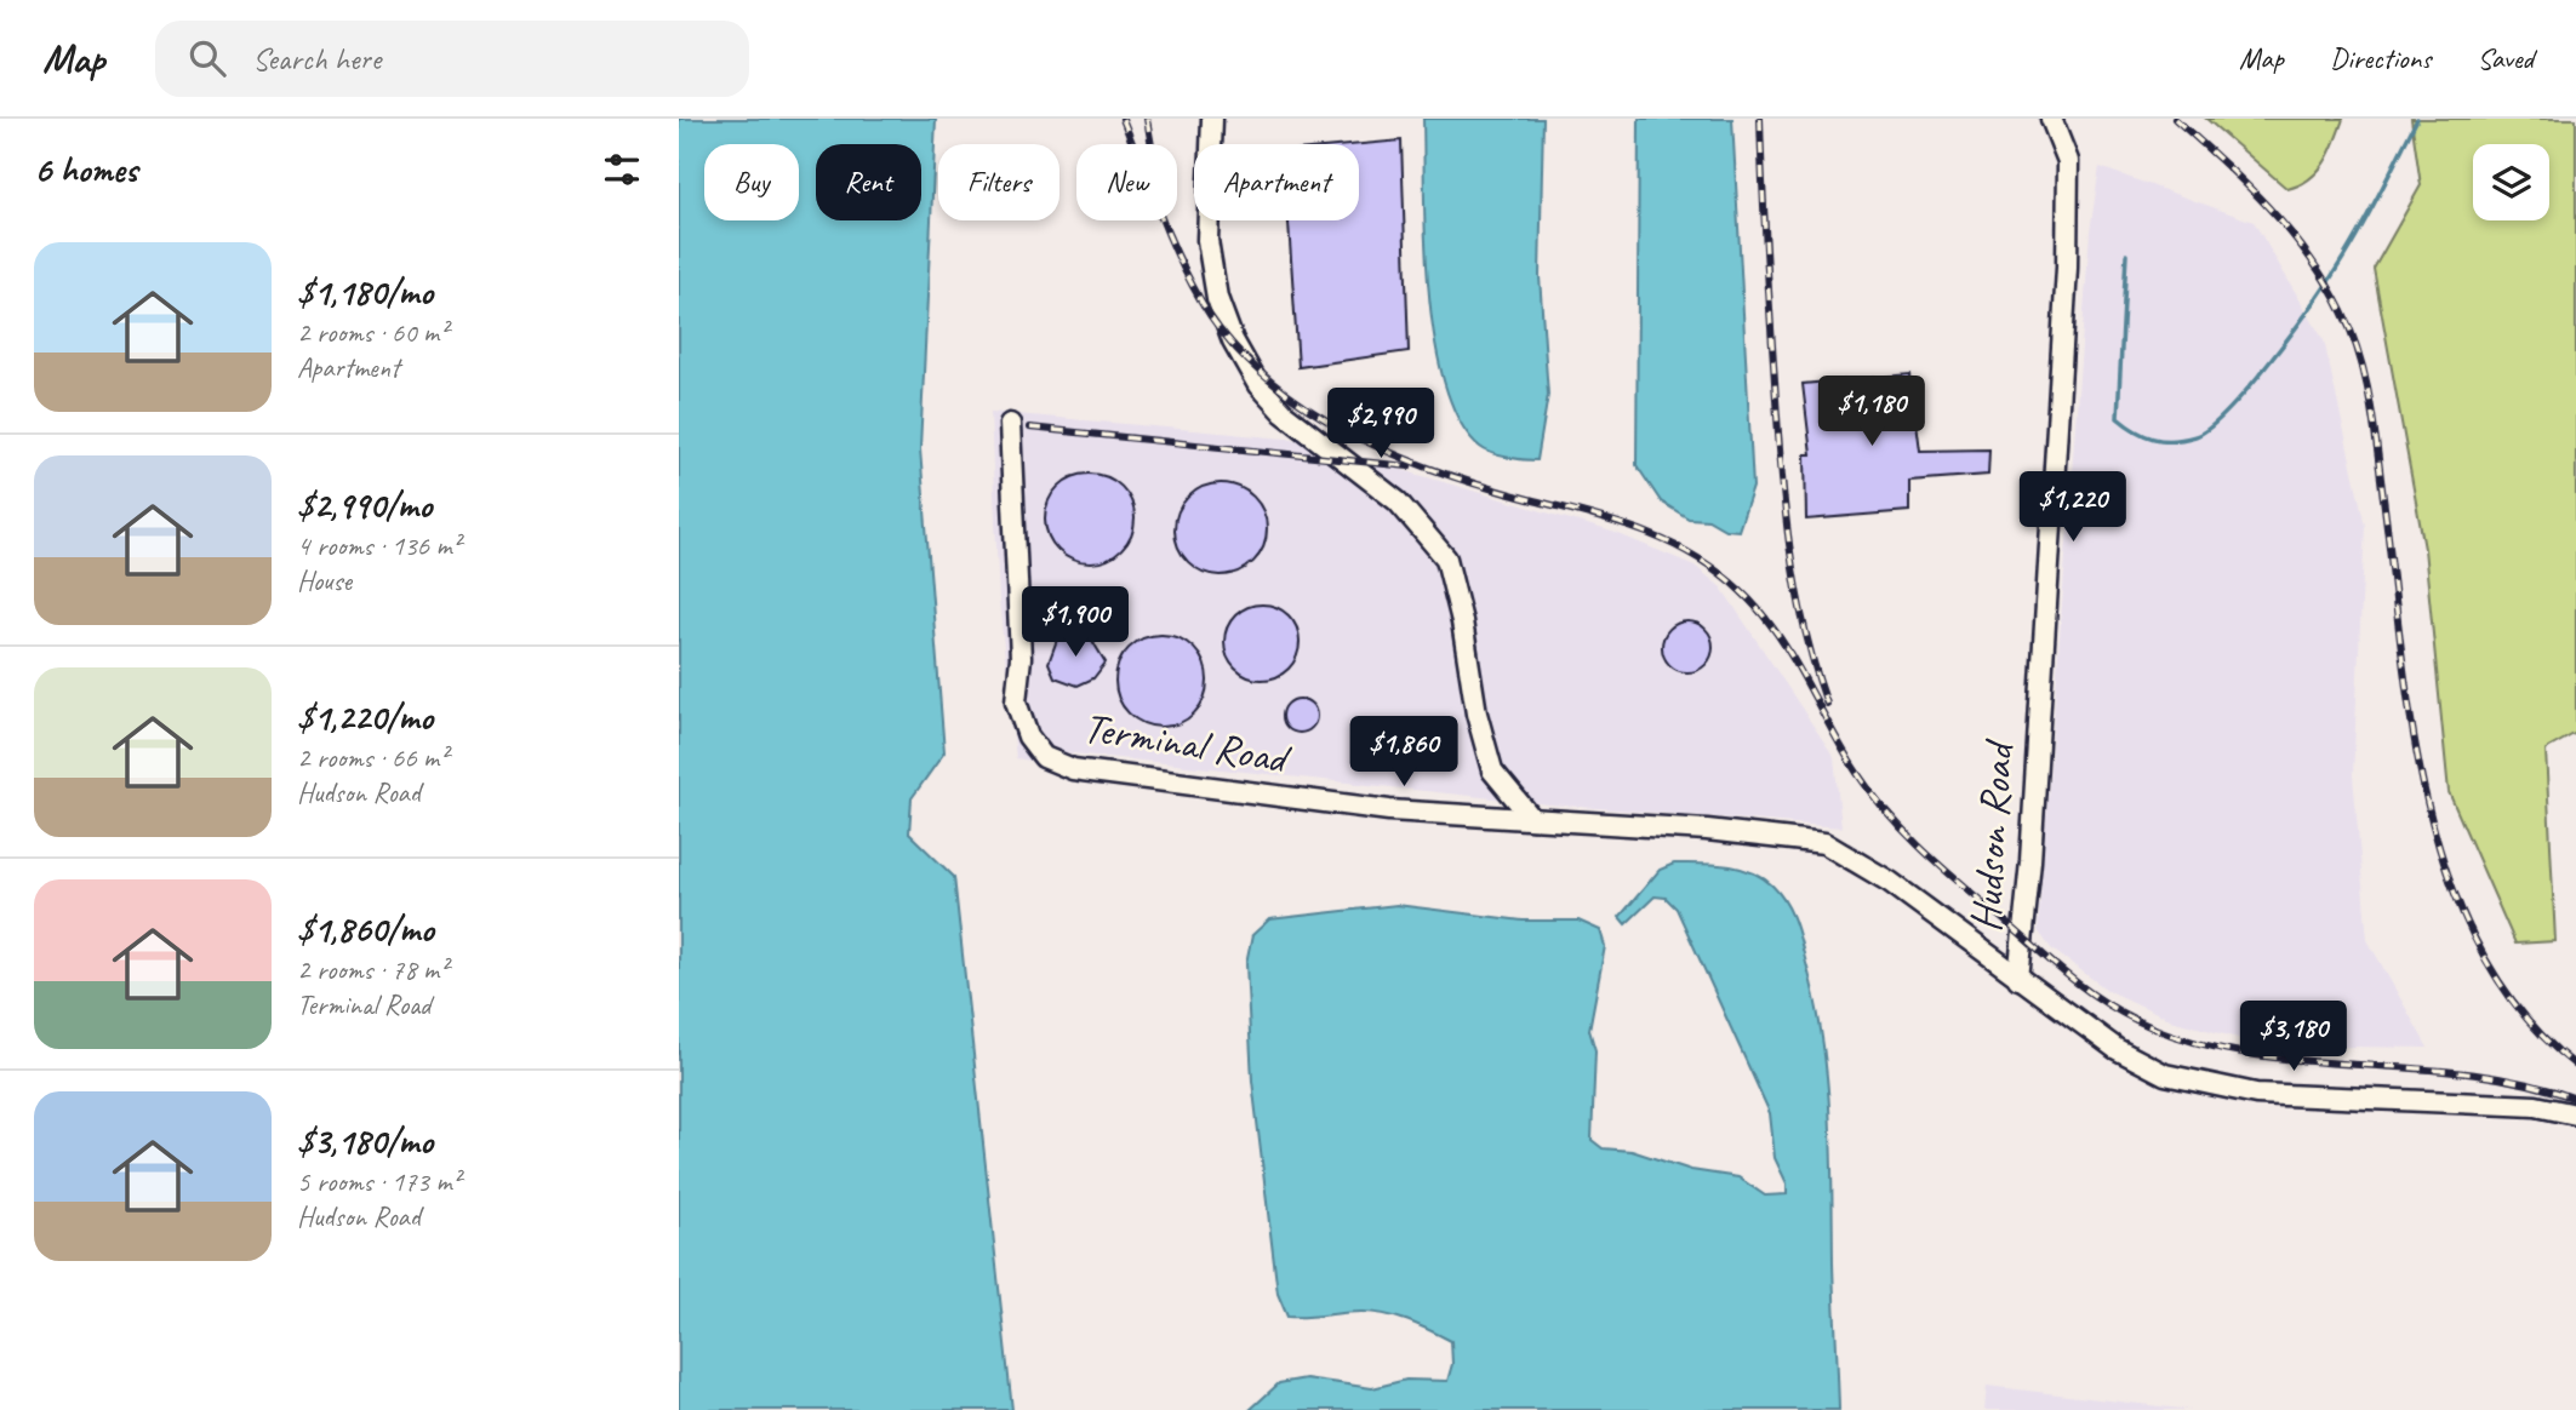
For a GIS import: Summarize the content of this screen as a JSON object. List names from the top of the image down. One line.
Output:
{"streets":{"street":["Terminal Road","Hudson Road"]},"crossings":[["Terminal Road","Hudson Road"]],"page":{"header":"Map","search":"Search here","nav":["Map","Directions","Saved"],"heading":"6 homes","chip":["Buy","Rent","Filters","New","Apartment"],"list":[{"name":"$1,180/mo","note":"2 rooms · 60 m² · Apartment"},{"name":"$2,990/mo","note":"4 rooms · 136 m² · House"},{"name":"$1,220/mo","note":"2 rooms · 66 m² · Hudson Road"},{"name":"$1,860/mo","note":"2 rooms · 78 m² · Terminal Road"},{"name":"$3,180/mo","note":"5 rooms · 173 m² · Hudson Road"}],"price":["$1,180","$2,990","$1,220","$1,900","$1,860","$3,180"]}}
